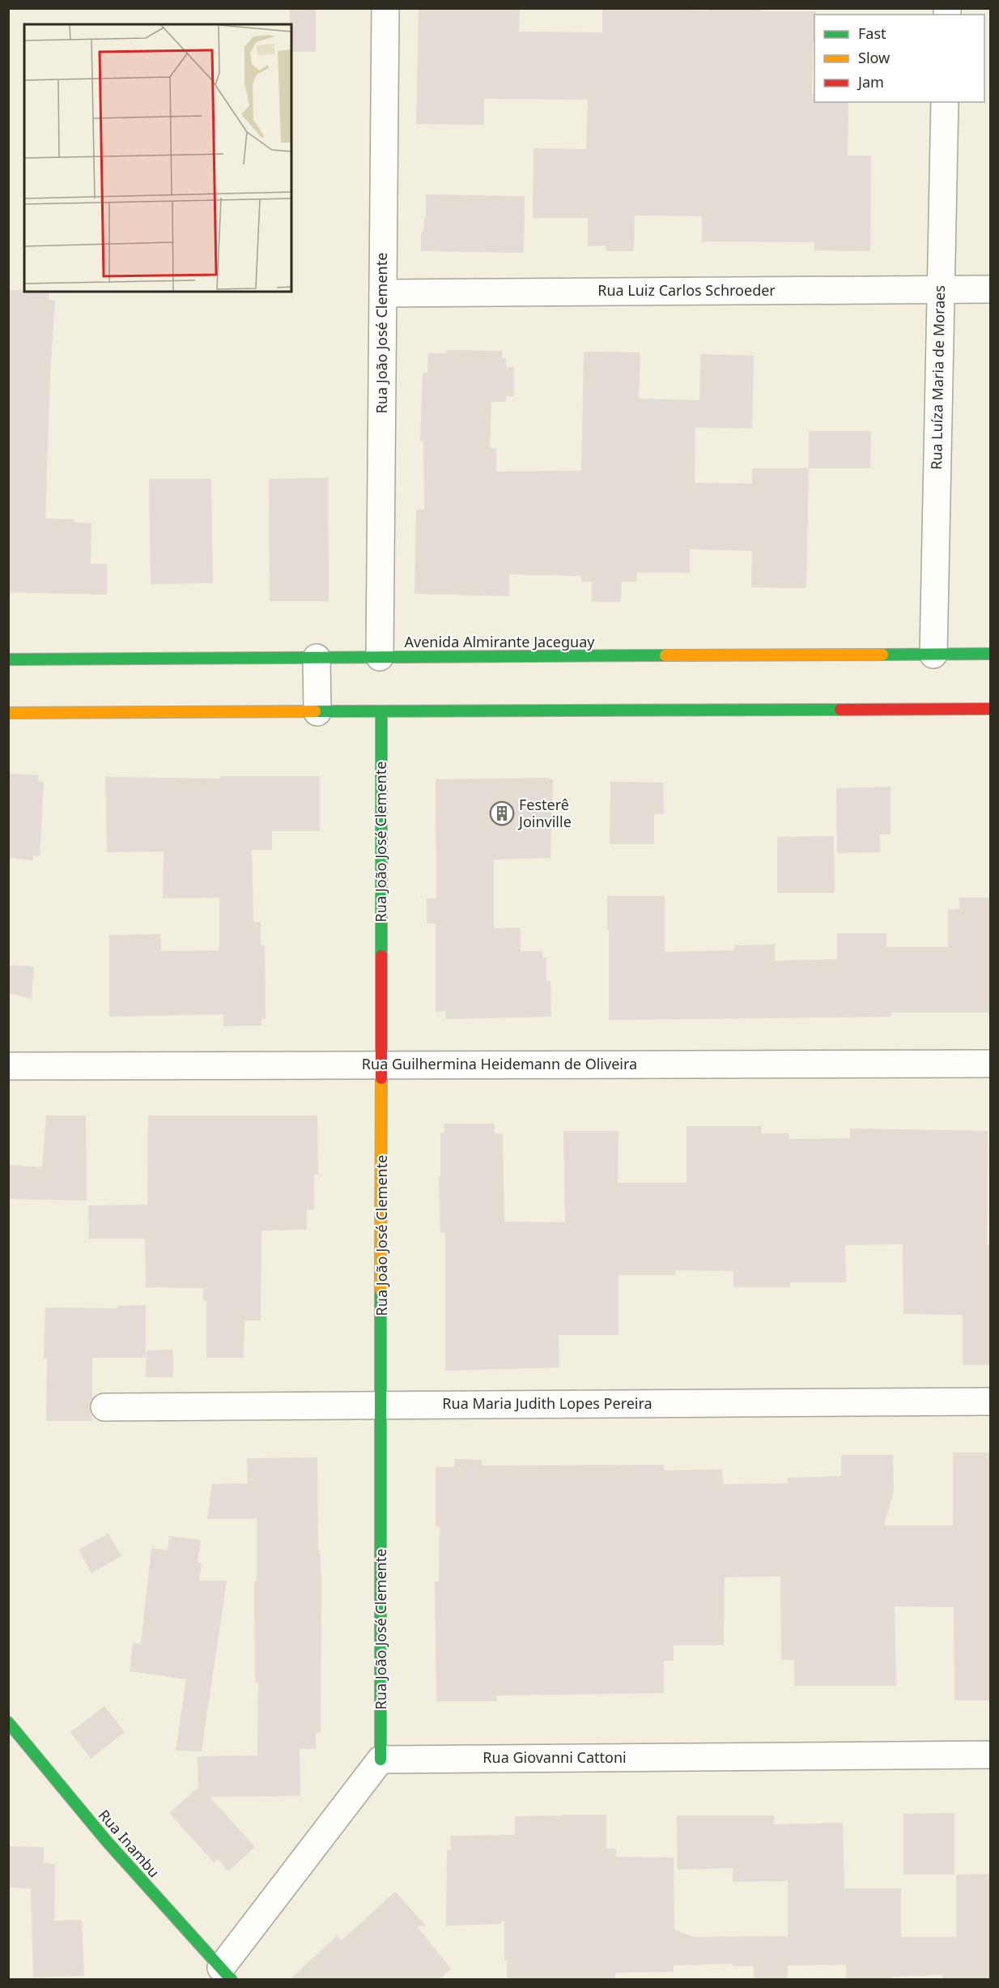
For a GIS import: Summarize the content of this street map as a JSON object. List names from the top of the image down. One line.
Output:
{"streets":{"street":["Rua Luiz Carlos Schroeder","Rua João José Clemente","Rua Luíza Maria de Moraes","Avenida Almirante Jaceguay","Rua Guilhermina Heidemann de Oliveira","Rua Maria Judith Lopes Pereira","Rua Giovanni Cattoni","Rua Inambu"]},"crossings":[["Rua Luiz Carlos Schroeder","Rua João José Clemente"],["Rua Luiz Carlos Schroeder","Rua Luíza Maria de Moraes"],["Rua João José Clemente","Avenida Almirante Jaceguay"],["Rua João José Clemente","Rua Guilhermina Heidemann de Oliveira"],["Rua João José Clemente","Rua Maria Judith Lopes Pereira"],["Rua João José Clemente","Rua Giovanni Cattoni"],["Rua Luíza Maria de Moraes","Avenida Almirante Jaceguay"]],"places":{"building":["Festerê Joinville"]},"legend":["Fast","Slow","Jam"]}
